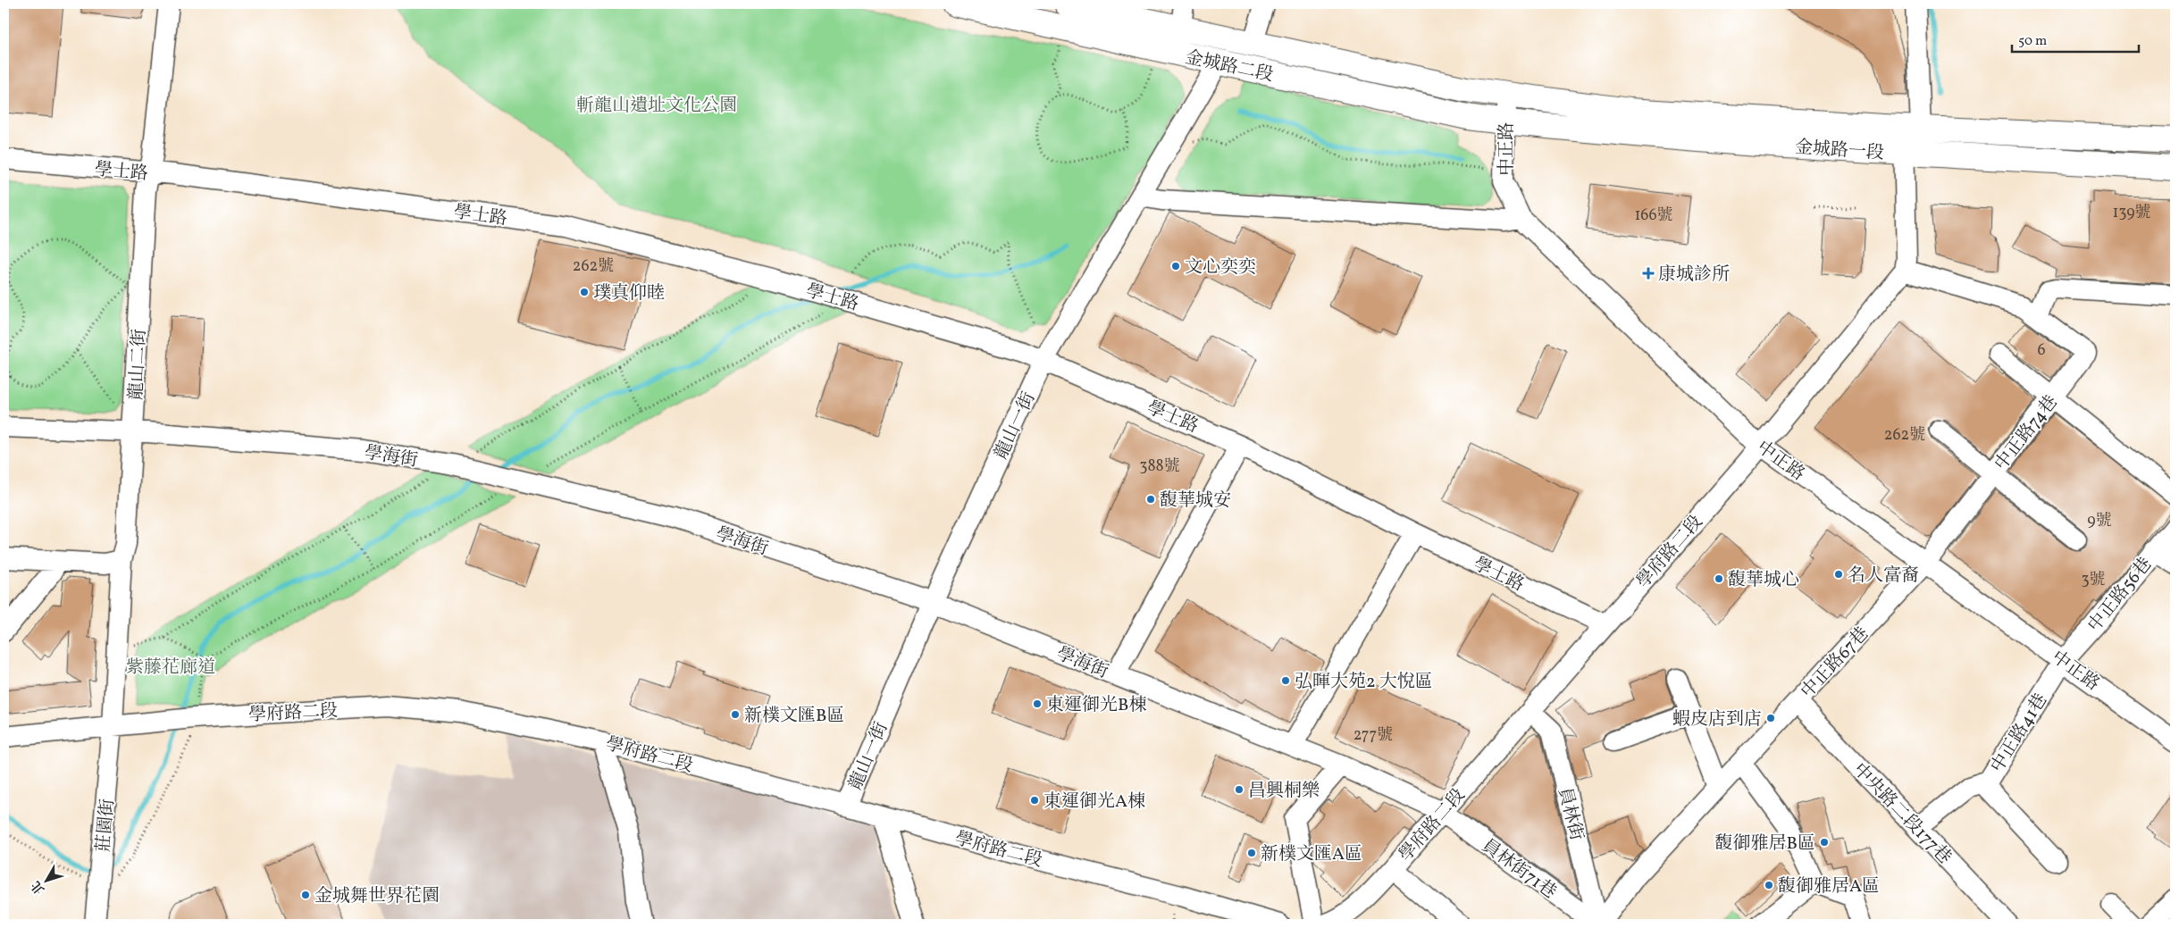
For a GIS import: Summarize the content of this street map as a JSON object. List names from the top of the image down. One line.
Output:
{"streets":{"main road":["金城路二段","金城路一段"],"street":["中正路","學士路","龍山二街","龍山一街","中正路74巷","學海街","學府路二段","中正路56巷","中正路67巷","中正路41巷","中央路二段177巷","員林街","莊園街","員林街71巷"]},"crossings":[["金城路二段","中正路"],["金城路二段","金城路一段"],["金城路二段","龍山一街"],["中正路","金城路一段"],["中正路","中正路74巷"],["中正路","學府路二段"],["中正路","中正路56巷"],["中正路","中正路67巷"],["中正路","中正路41巷"],["學士路","龍山二街"],["學士路","龍山一街"],["學士路","學府路二段"],["龍山二街","學海街"],["龍山二街","學府路二段"],["龍山二街","莊園街"],["龍山一街","學海街"],["龍山一街","學府路二段"],["中正路74巷","中正路67巷"],["學海街","學府路二段"],["學海街","員林街71巷"],["學府路二段","員林街"],["學府路二段","莊園街"],["學府路二段","員林街71巷"],["中正路56巷","中正路41巷"],["中正路67巷","中央路二段177巷"],["中正路67巷","員林街"],["中正路67巷","員林街71巷"],["員林街","員林街71巷"]],"parks":["斬龍山遺址文化公園","紫藤花廊道"],"places":{"other":["文心奕奕","璞真仰睦","馥華城安","名人富裔","馥華城心","弘暉大苑2 大悅區","東運御光B棟","新樸文匯B區","蝦皮店到店","昌興桐樂","東運御光A棟","馥御雅居B區","新樸文匯A區","馥御雅居A區","金城舞世界花園"],"health":["康城診所"]},"house_numbers":["139號","166號","262號","6","262號","388號","9號","3號","277號"],"scale_bar":"50 m","north":"bottom left"}
